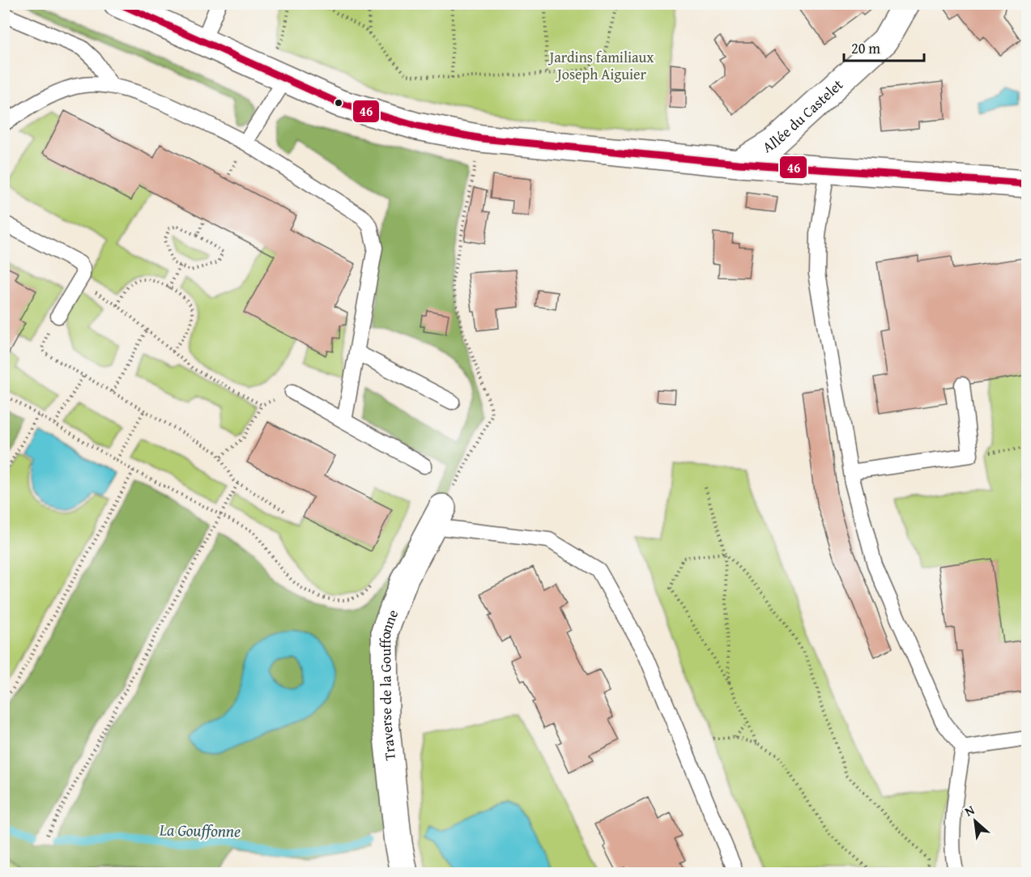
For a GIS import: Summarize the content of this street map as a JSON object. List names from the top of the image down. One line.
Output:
{"streets":{"street":["Allée du Castelet","Traverse de la Gouffonne"]},"water":["La Gouffonne"],"parks":["Jardins familiaux Joseph Aiguier"],"lines":["transit line 46"],"scale_bar":"20 m","north":"top left"}
